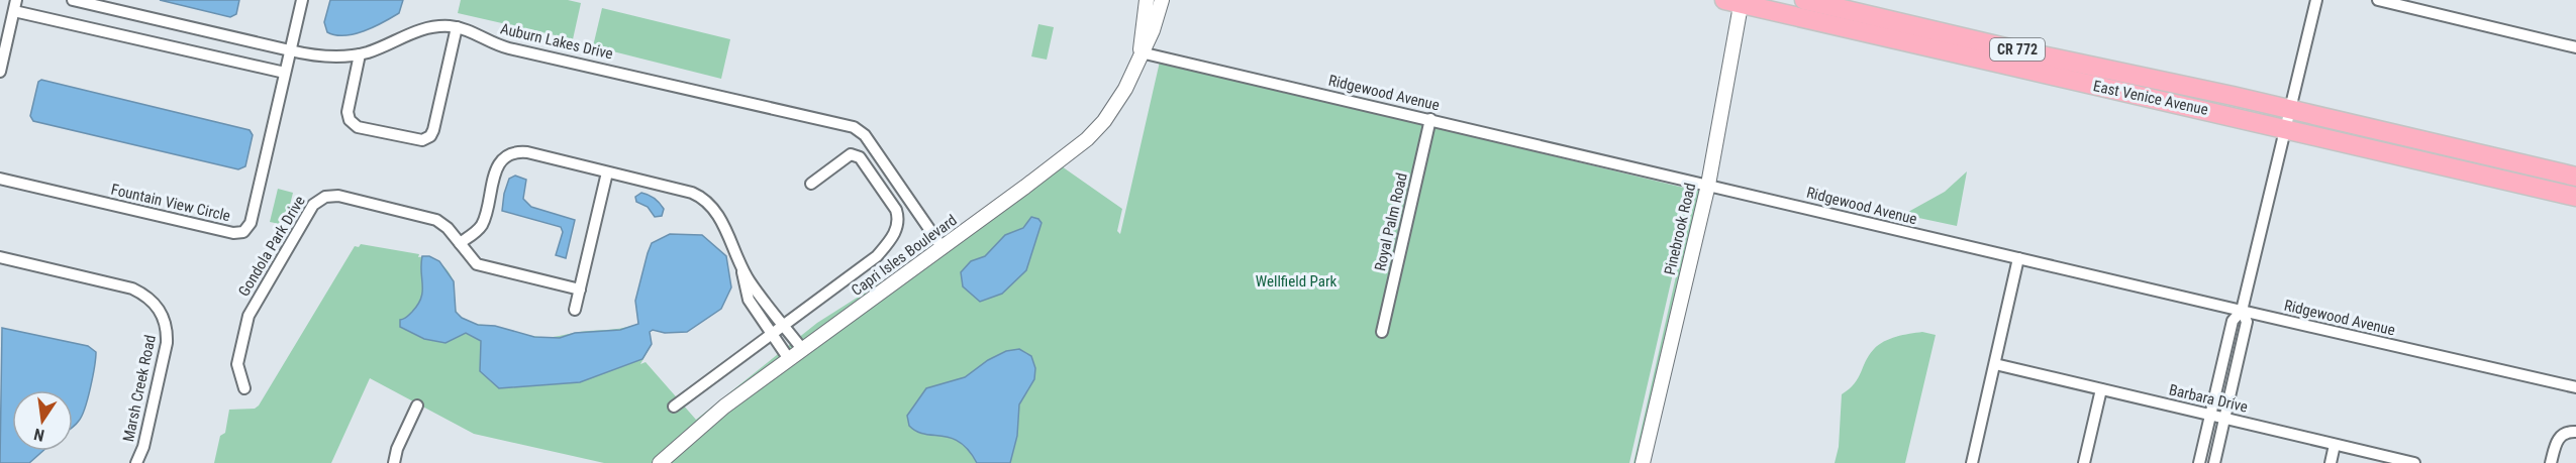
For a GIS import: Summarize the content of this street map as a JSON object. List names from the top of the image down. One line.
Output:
{"streets":{"main road":["CR 772","East Venice Avenue"],"street":["Auburn Lakes Drive","Ridgewood Avenue","Fountain View Circle","Royal Palm Road","Pinebrook Road","Gondola Park Drive","Capri Isles Boulevard","Marsh Creek Road","Barbara Drive"]},"crossings":[["Auburn Lakes Drive","Fountain View Circle"],["Auburn Lakes Drive","Capri Isles Boulevard"],["Ridgewood Avenue","Royal Palm Road"],["Ridgewood Avenue","Pinebrook Road"],["Ridgewood Avenue","Capri Isles Boulevard"],["East Venice Avenue","Pinebrook Road"]],"parks":["Wellfield Park"],"north":"bottom"}
